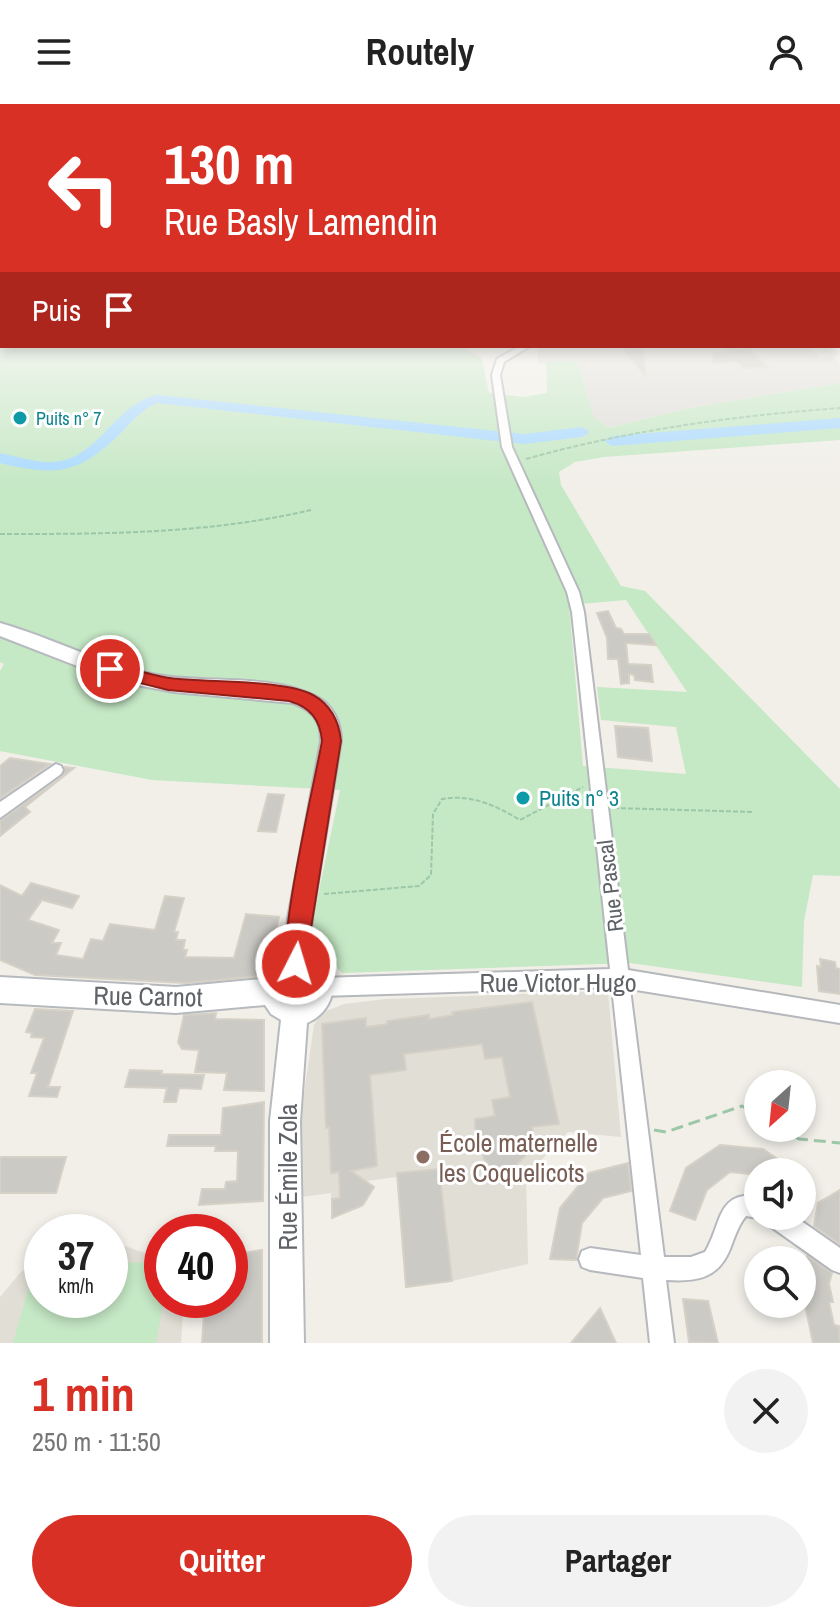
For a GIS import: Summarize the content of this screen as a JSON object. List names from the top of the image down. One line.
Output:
{"streets":{"street":["Rue Pascal","Rue Victor Hugo","Rue Carnot","Rue Émile Zola"]},"crossings":[["Rue Pascal","Rue Victor Hugo"],["Rue Victor Hugo","Rue Carnot"],["Rue Victor Hugo","Rue Émile Zola"],["Rue Carnot","Rue Émile Zola"]],"places":["Puits n° 7","Puits n° 3","École maternelle les Coquelicots"],"north":"bottom left","page":{"header":"Routely","turn":["130 m","Rue Basly Lamendin"],"then":"Puis","speed":"37 km/h","limit":"40","heading":["1 min","250 m · 11:50"],"buttons":["Quitter","Partager"]}}
